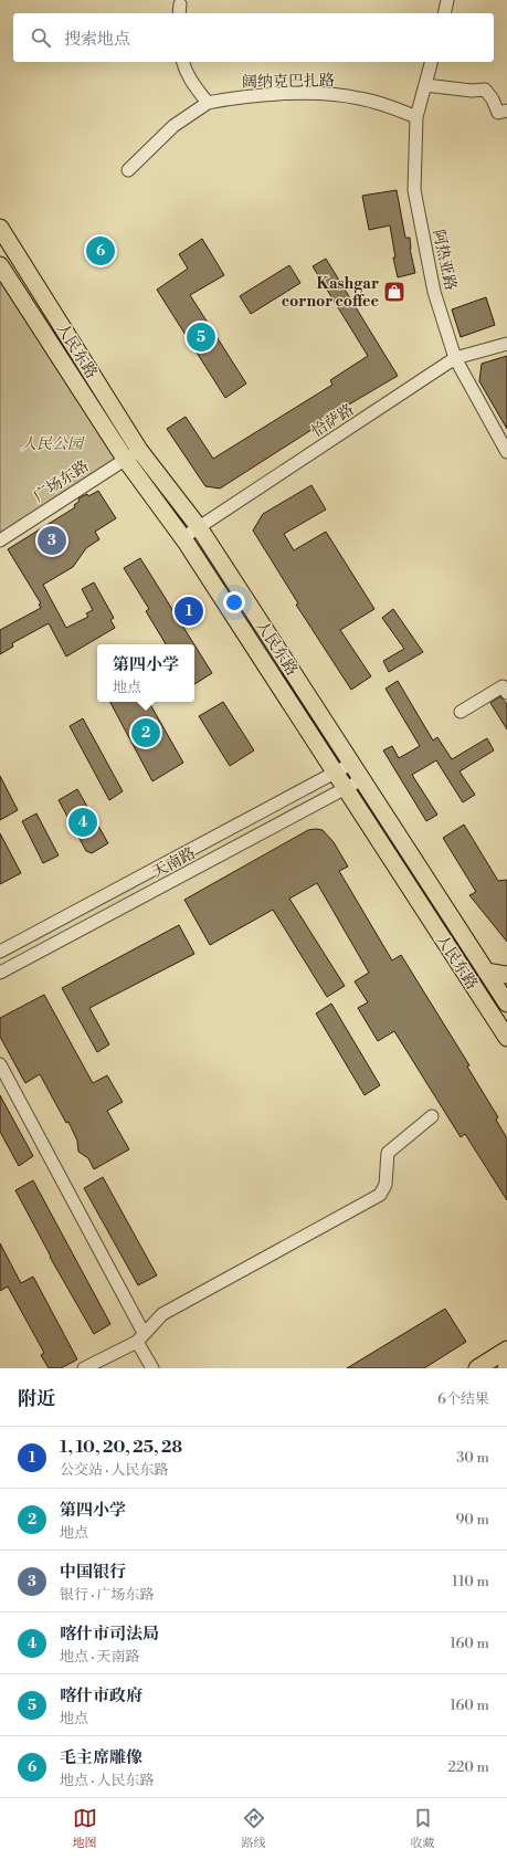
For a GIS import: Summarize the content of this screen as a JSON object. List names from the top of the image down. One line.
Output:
{"streets":{"main road":["人民东路"],"street":["阔纳克巴扎路","阿热亚路","恰萨路","广场东路","天南路"]},"crossings":[["阔纳克巴扎路","阿热亚路"],["阿热亚路","恰萨路"],["人民东路","恰萨路"],["人民东路","广场东路"],["人民东路","天南路"]],"parks":["人民公园"],"places":{"shop":["Kashgar cornor coffee"]},"page":{"search":"搜索地点","pins":["6","5","3","1","2","4"],"popup":["第四小学","地点"],"heading":["附近","6个结果"],"list":[{"mark":"1","name":"1, 10, 20, 25, 28","note":"公交站 · 人民东路","value":"30 m"},{"mark":"2","name":"第四小学","note":"地点","value":"90 m"},{"mark":"3","name":"中国银行","note":"银行 · 广场东路","value":"110 m"},{"mark":"4","name":"喀什市司法局","note":"地点 · 天南路","value":"160 m"},{"mark":"5","name":"喀什市政府","note":"地点","value":"160 m"},{"mark":"6","name":"毛主席雕像","note":"地点 · 人民东路","value":"220 m"}],"nav":["地图","路线","收藏"]}}
